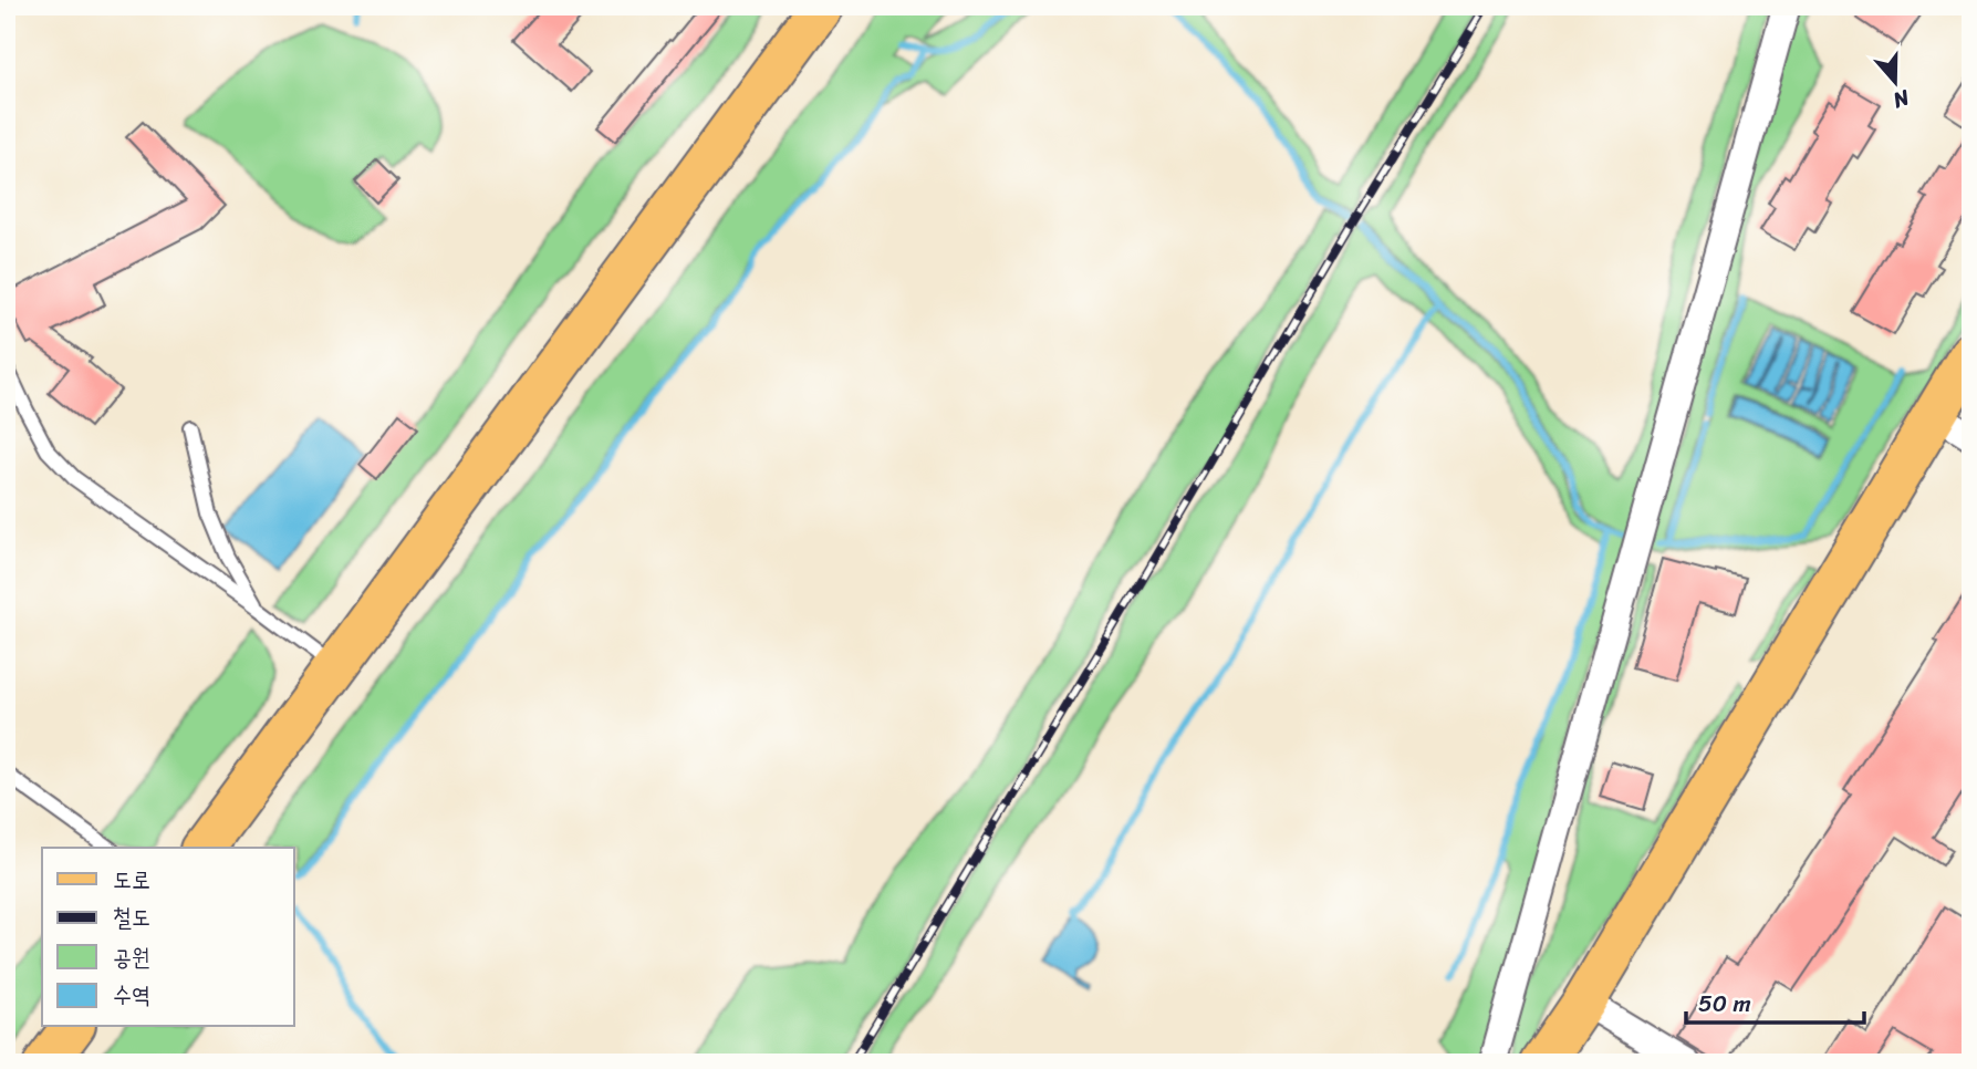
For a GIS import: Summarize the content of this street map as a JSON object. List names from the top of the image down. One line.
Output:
{"legend":["도로","철도","공원","수역"],"scale_bar":"50 m","north":"bottom"}
